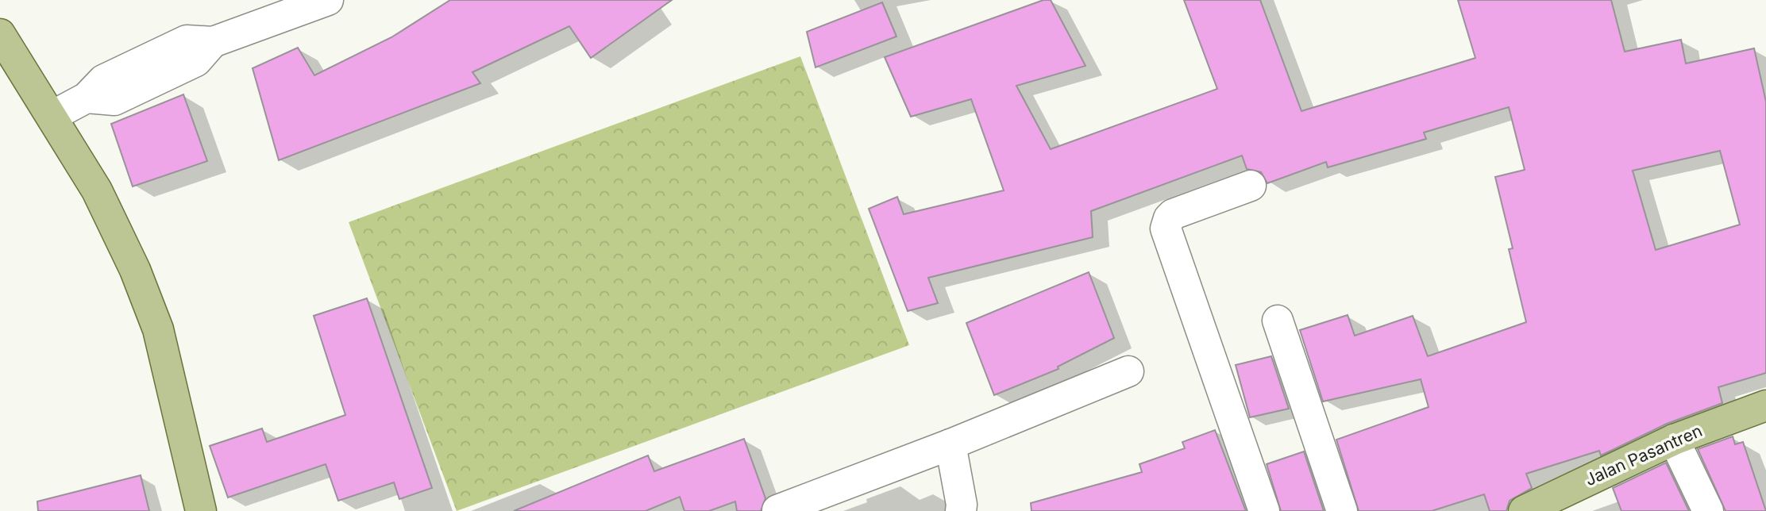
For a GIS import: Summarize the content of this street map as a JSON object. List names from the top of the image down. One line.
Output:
{"streets":{"main road":["Jalan Pasantren"]}}
